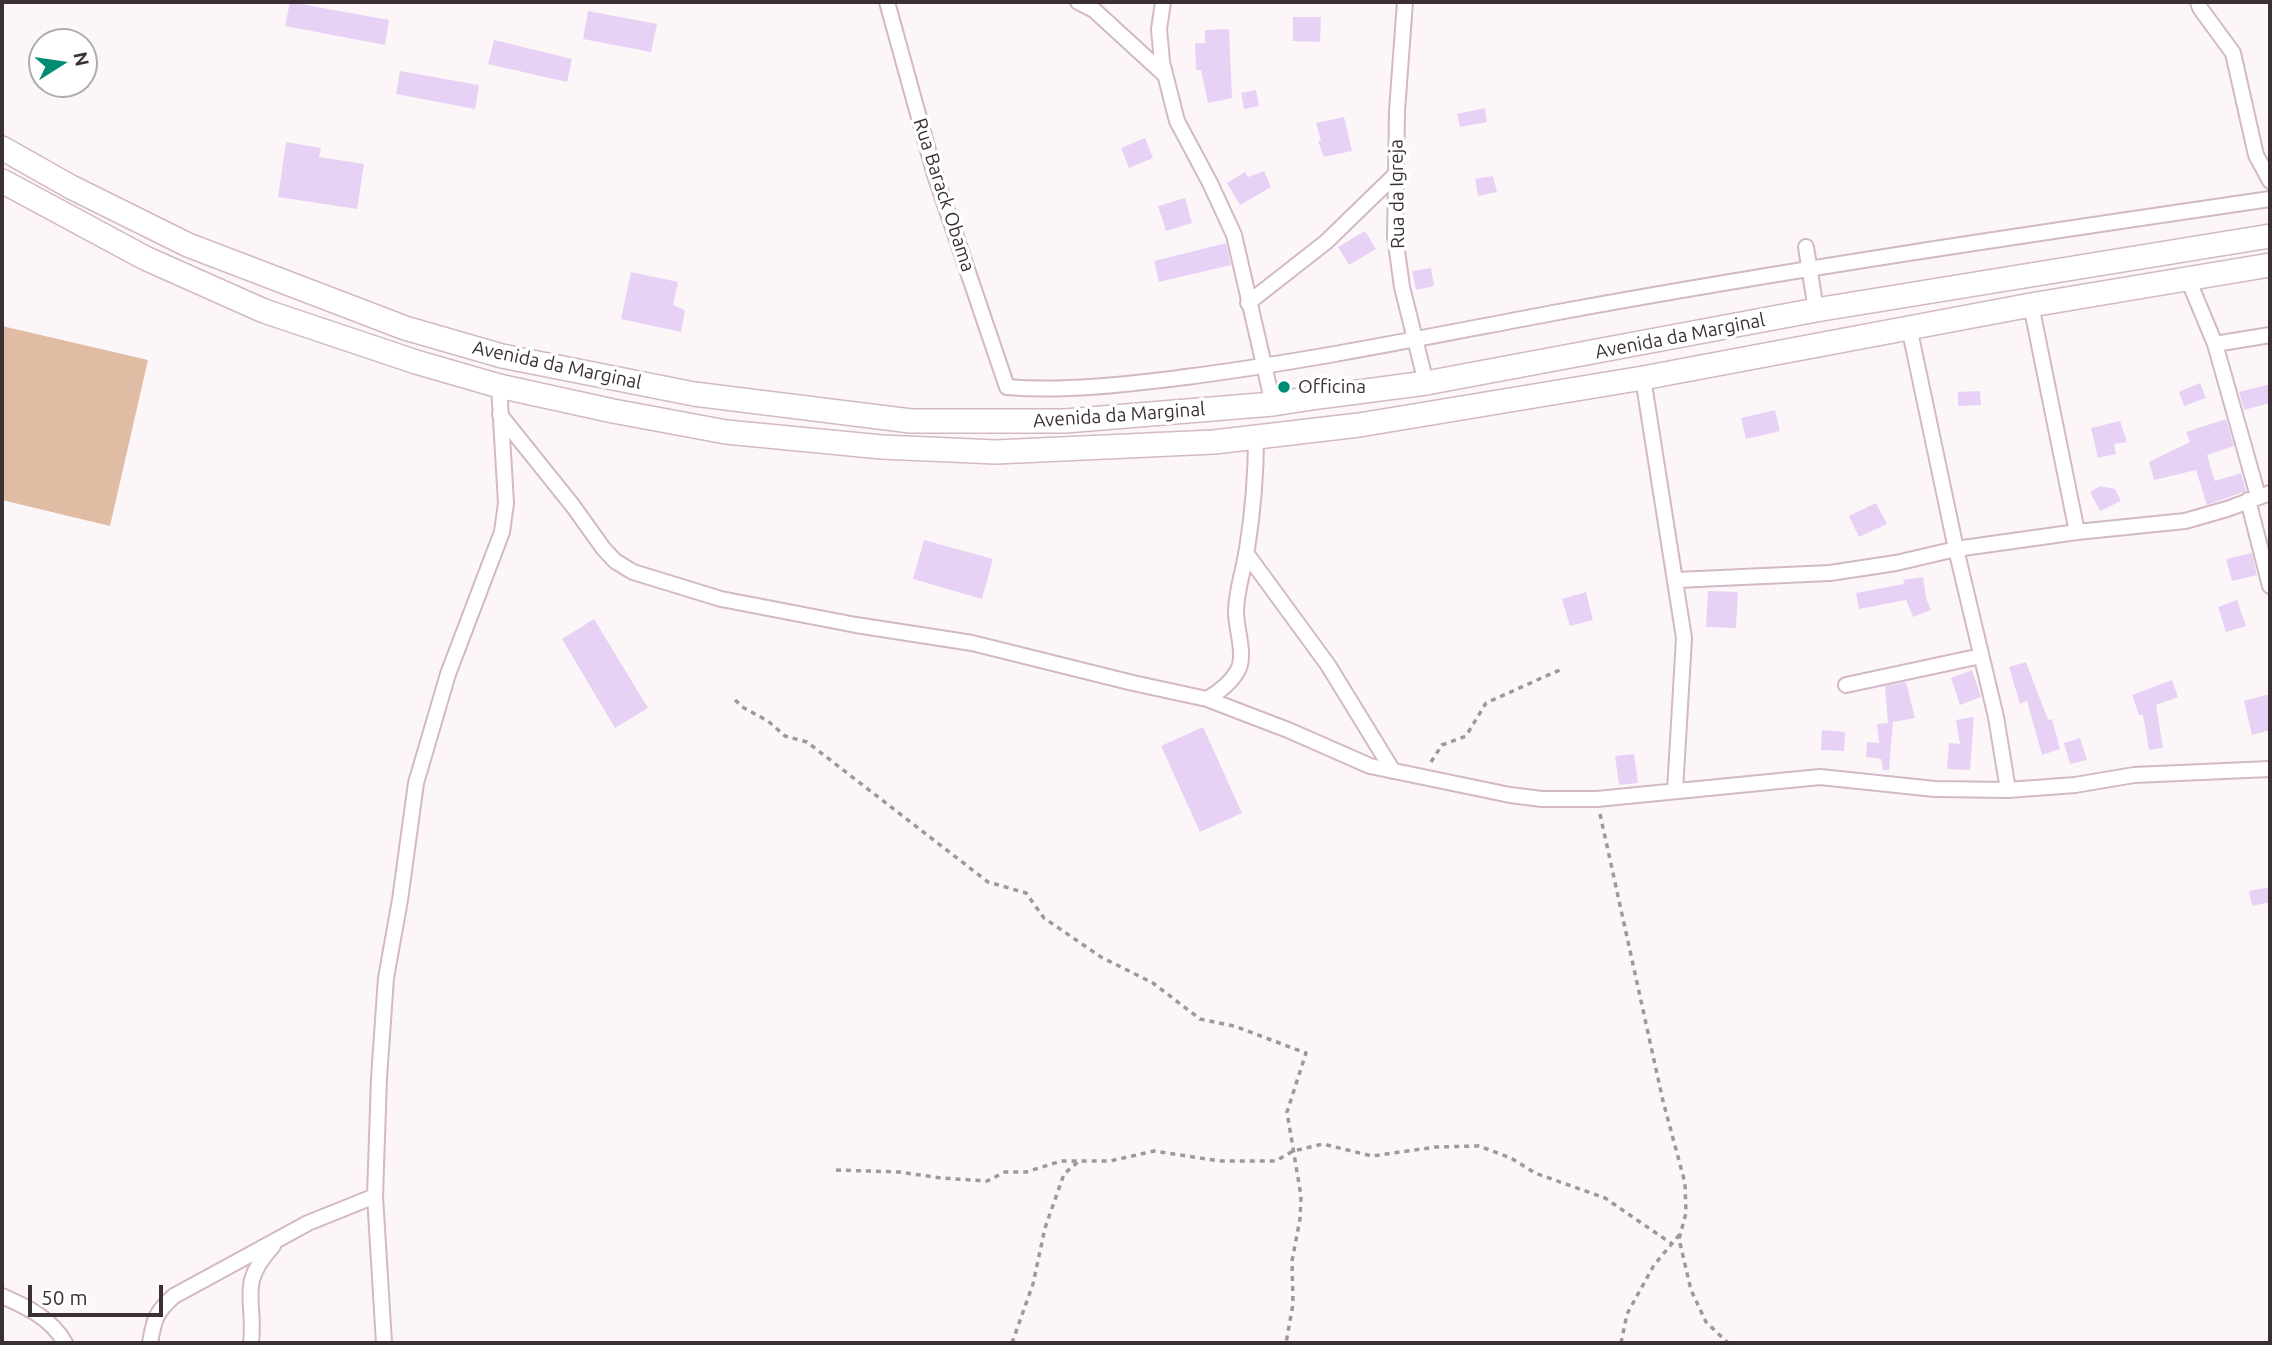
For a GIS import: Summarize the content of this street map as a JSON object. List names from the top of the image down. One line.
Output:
{"streets":{"main road":["Avenida da Marginal"],"street":["Rua da Igreja","Rua Barack Obama"]},"crossings":[["Rua da Igreja","Avenida da Marginal"]],"places":["Officina"],"scale_bar":"50 m","north":"right"}
